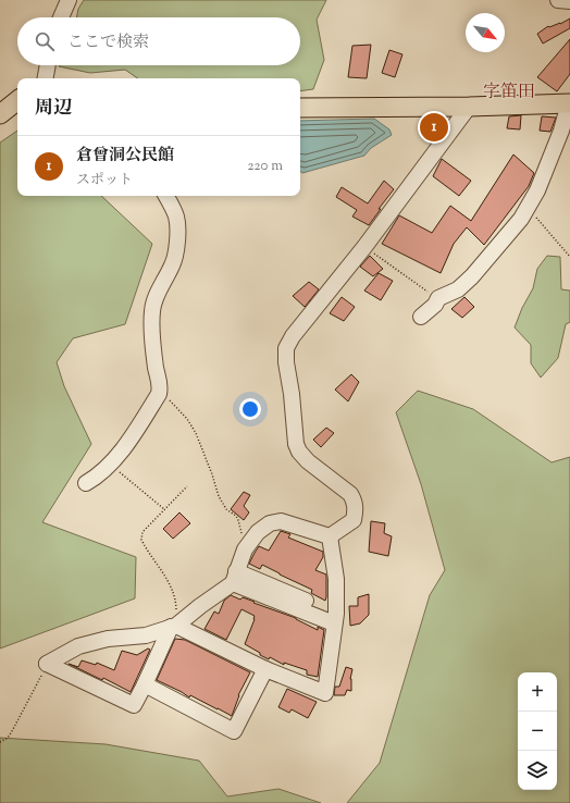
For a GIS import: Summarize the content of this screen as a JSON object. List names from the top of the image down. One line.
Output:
{"districts":["字笛田"],"north":"bottom right","page":{"search":"ここで検索","heading":"周辺","pins":"1","list":[{"mark":"1","name":"倉曾洞公民館","note":"スポット","value":"220 m"}],"map_buttons":["+","−"]}}
